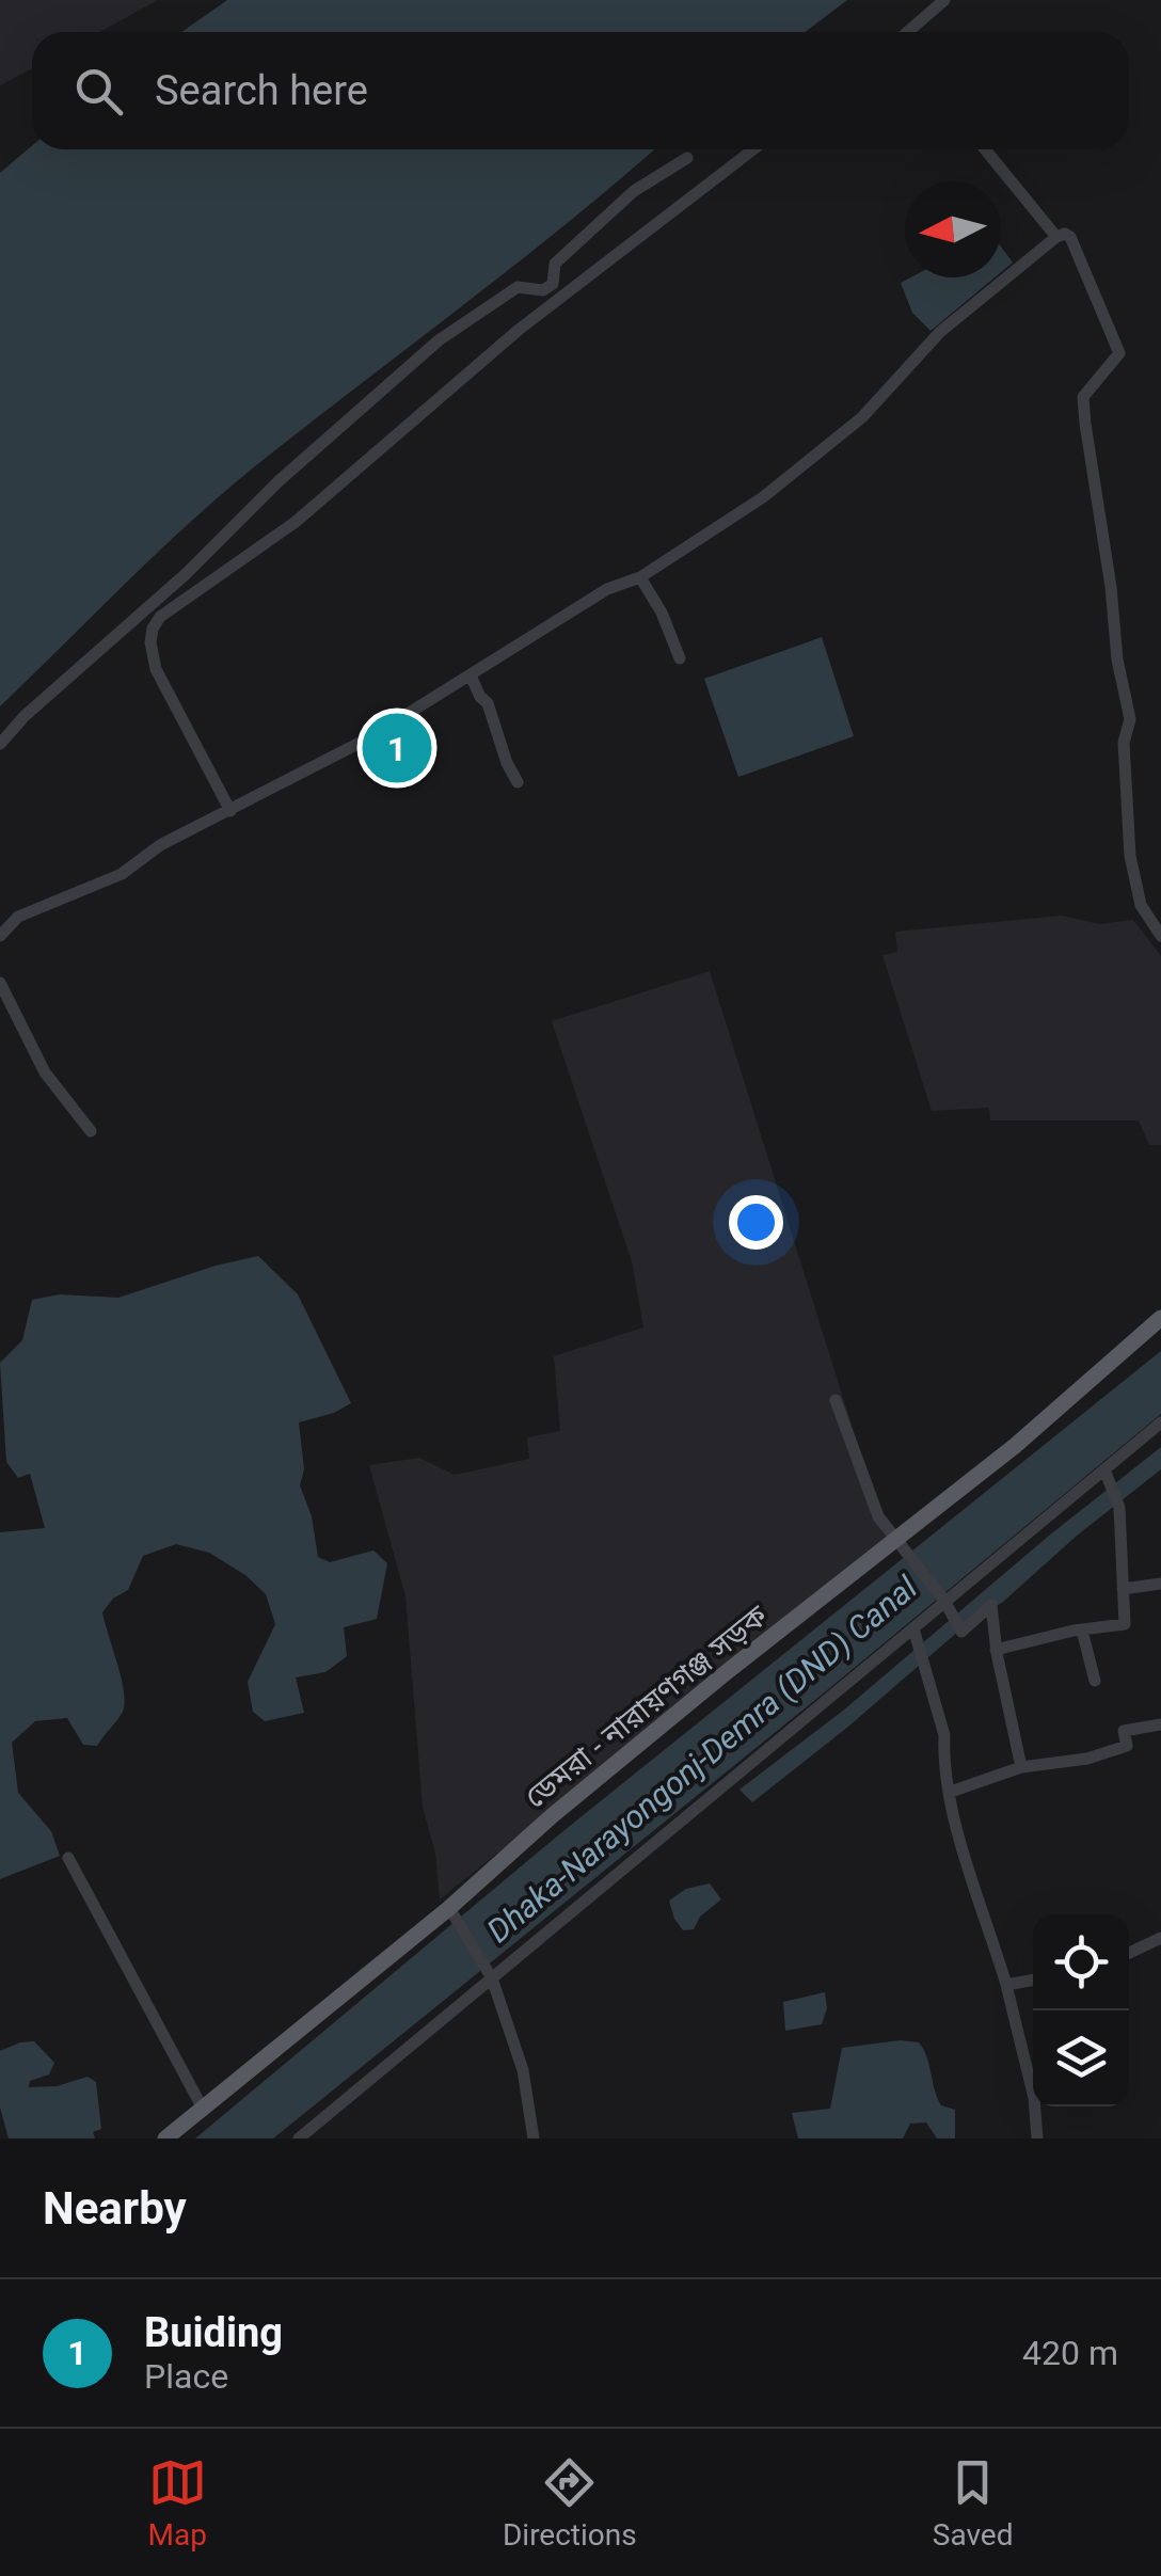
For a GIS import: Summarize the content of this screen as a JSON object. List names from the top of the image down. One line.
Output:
{"streets":{"main road":["ডেমরা - নারায়ণগঞ্জ সড়ক"]},"water":["Dhaka-Narayongonj-Demra (DND) Canal"],"north":"left","page":{"search":"Search here","pins":"1","heading":"Nearby","list":[{"mark":"1","name":"Buiding","note":"Place","value":"420 m"}],"nav":["Map","Directions","Saved"]}}
